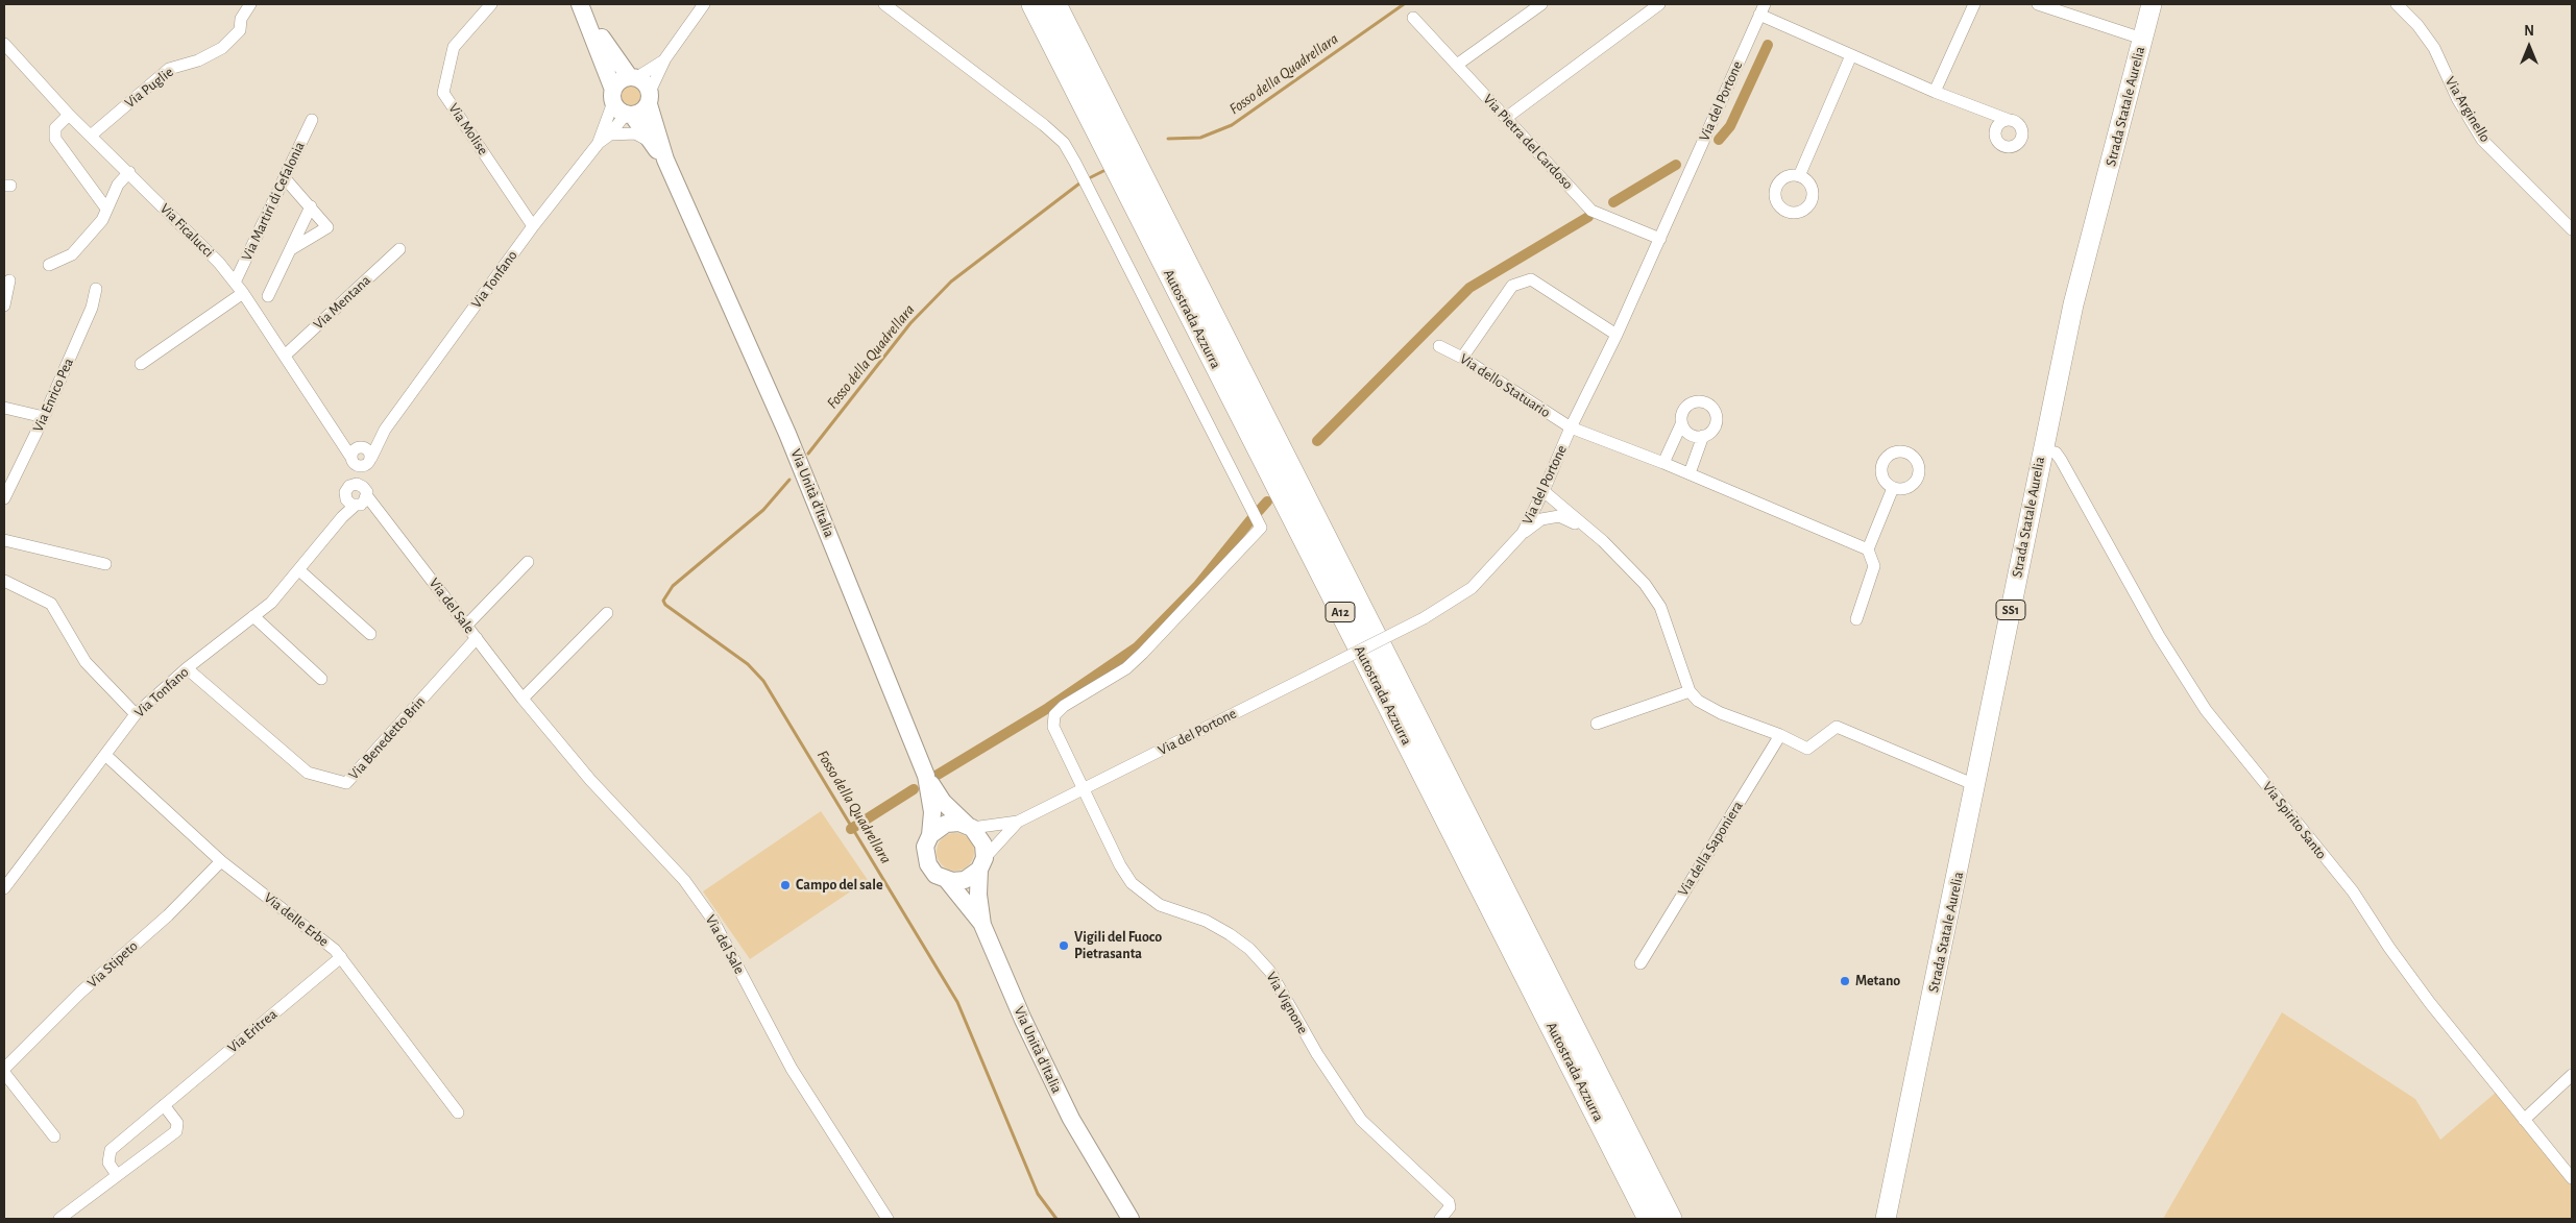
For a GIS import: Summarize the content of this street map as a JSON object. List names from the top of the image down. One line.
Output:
{"streets":{"highway":["Autostrada Azzurra","A12"],"main road":["Strada Statale Aurelia","Via Unità d'Italia","SS1"],"street":["Via Puglie","Via del Portone","Via Arginello","Via Molise","Via Pietra del Cardoso","Via Martiri di Cefalonia","Via Ficalucci","Via Tonfano","Via Mentana","Via dello Statuario","Via Enrico Pea","Via del Sale","Via Benedetto Brin","Via Spirito Santo","Via della Saponiera","Via delle Erbe","Via Stipeto","Via Vignone","Via Eritrea"]},"crossings":[["Via Puglie","Via Ficalucci"],["Via del Portone","Via Pietra del Cardoso"],["Via del Portone","Via dello Statuario"],["Via del Portone","Via Unità d'Italia"],["Via del Portone","Via Vignone"],["Strada Statale Aurelia","Via Spirito Santo"],["Via Molise","Via Tonfano"],["Via Martiri di Cefalonia","Via Ficalucci"],["Via Ficalucci","Via Tonfano"],["Via Ficalucci","Via Mentana"],["Via Tonfano","Via del Sale"],["Via Tonfano","Via Benedetto Brin"],["Via Tonfano","Via delle Erbe"],["Via del Sale","Via Benedetto Brin"],["Via delle Erbe","Via Stipeto"],["Via delle Erbe","Via Eritrea"]],"water":["Fosso della Quadrellara"],"places":["Campo del sale","Vigili del Fuoco Pietrasanta","Metano"],"north":"top"}
